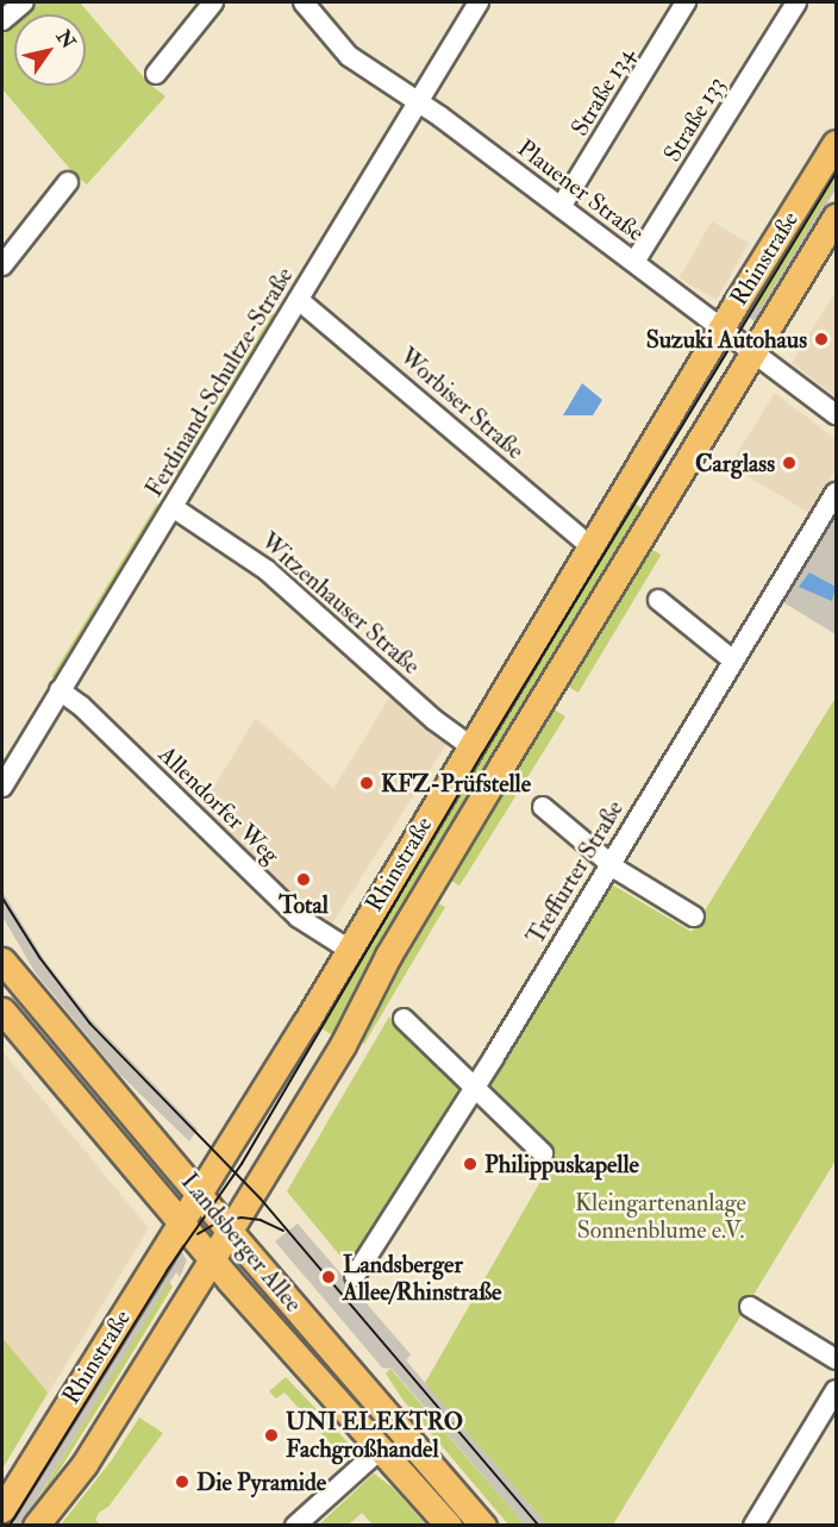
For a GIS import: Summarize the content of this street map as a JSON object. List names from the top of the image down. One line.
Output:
{"streets":{"main road":["Rhinstraße","Landsberger Allee"],"street":["Straße 134","Straße 133","Plauener Straße","Ferdinand-Schultze-Straße","Worbiser Straße","Witzenhauser Straße","Allendorfer Weg","Treffurter Straße"]},"crossings":[["Straße 134","Plauener Straße"],["Straße 133","Plauener Straße"],["Plauener Straße","Rhinstraße"],["Plauener Straße","Ferdinand-Schultze-Straße"],["Rhinstraße","Worbiser Straße"],["Rhinstraße","Witzenhauser Straße"],["Rhinstraße","Allendorfer Weg"],["Rhinstraße","Landsberger Allee"],["Ferdinand-Schultze-Straße","Worbiser Straße"],["Ferdinand-Schultze-Straße","Witzenhauser Straße"],["Ferdinand-Schultze-Straße","Allendorfer Weg"]],"parks":["Kleingartenanlage Sonnenblume e.V."],"places":["Suzuki Autohaus","Carglass","KFZ-Prüfstelle","Total","Philippuskapelle","Landsberger Allee/Rhinstraße","UNI ELEKTRO Fachgroßhandel","Die Pyramide"],"north":"top right"}
